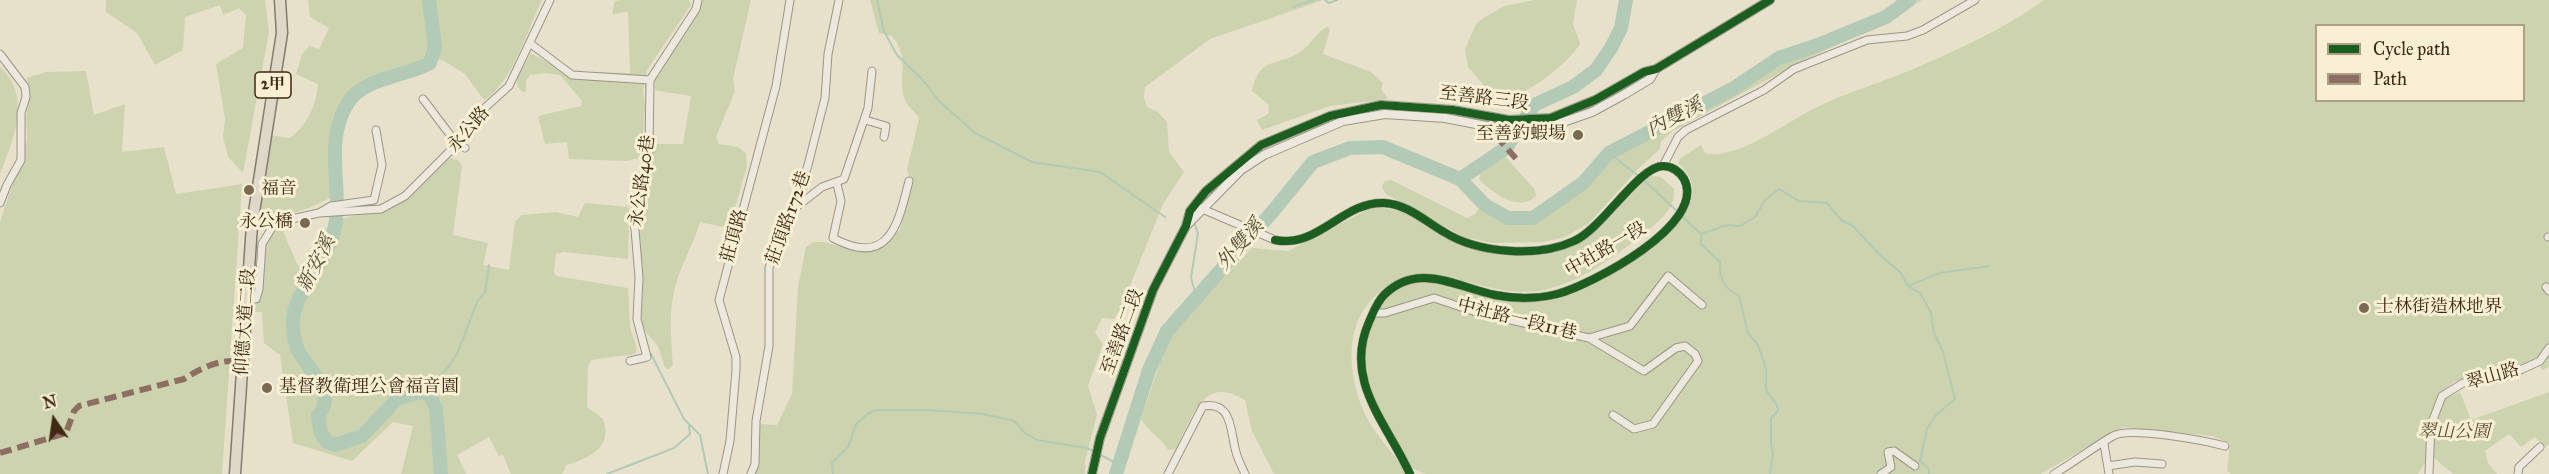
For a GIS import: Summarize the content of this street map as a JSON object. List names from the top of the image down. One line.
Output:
{"streets":{"main road":["2甲","仰德大道二段"],"street":["至善路三段","永公路","永公路40巷","莊頂路172巷","莊頂路","中社路一段","中社路一段11巷","至善路二段","翠山路"]},"crossings":[["至善路三段","中社路一段"],["至善路三段","至善路二段"],["中社路一段","中社路一段11巷"],["中社路一段","至善路二段"]],"water":["內雙溪","外雙溪","新安溪"],"parks":["翠山公園"],"places":["至善釣蝦場","福音","永公橋","士林街造林地界","基督教衛理公會福音園"],"legend":["Cycle path","Path"],"north":"top"}
